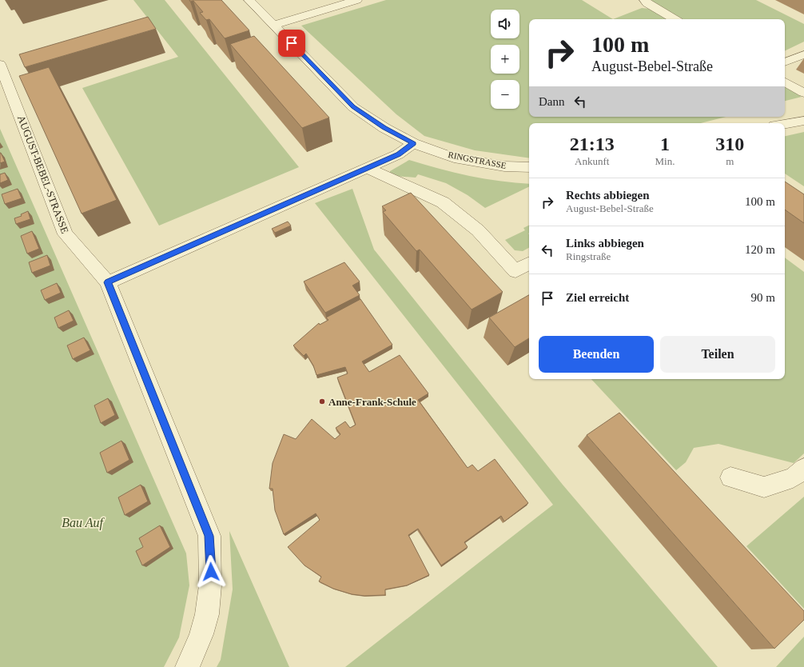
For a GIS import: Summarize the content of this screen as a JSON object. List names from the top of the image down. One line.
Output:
{"streets":{"street":["RINGSTRASSE","AUGUST-BEBEL-STRASSE"]},"parks":["Bau Auf"],"places":["Anne-Frank-Schule"],"page":{"map_buttons":["+","−"],"turn":["100 m","August-Bebel-Straße"],"then":"Dann","eta":["21:13","Ankunft","1","Min.","310","m"],"list":[{"name":"Rechts abbiegen","note":"August-Bebel-Straße","value":"100 m"},{"name":"Links abbiegen","note":"Ringstraße","value":"120 m"},{"name":"Ziel erreicht","value":"90 m"}],"buttons":["Beenden","Teilen"]}}
